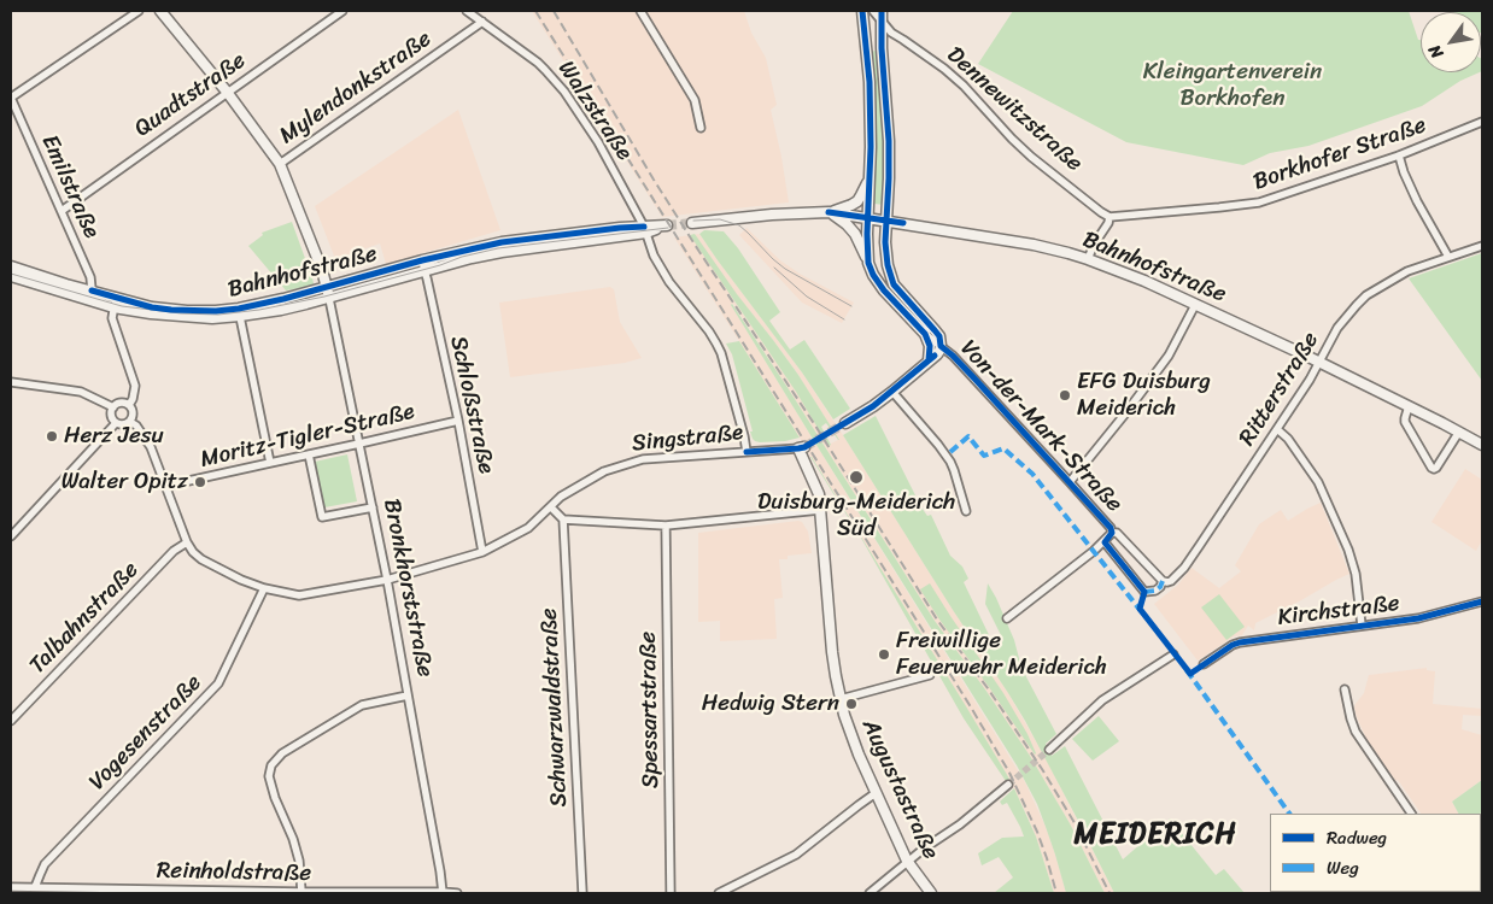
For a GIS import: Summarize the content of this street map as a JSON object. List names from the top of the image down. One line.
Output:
{"streets":{"main road":["Bahnhofstraße","Von-der-Mark-Straße","Bronkhorststraße","Augustastraße"],"street":["Mylendonkstraße","Quadtstraße","Dennewitzstraße","Walzstraße","Borkhofer Straße","Emilstraße","Ritterstraße","Schloßstraße","Moritz-Tigler-Straße","Singstraße","Kirchstraße","Talbahnstraße","Schwarzwaldstraße","Spessartstraße","Vogesenstraße","Reinholdstraße"]},"crossings":[["Mylendonkstraße","Walzstraße"],["Mylendonkstraße","Bronkhorststraße"],["Quadtstraße","Emilstraße"],["Quadtstraße","Bronkhorststraße"],["Dennewitzstraße","Borkhofer Straße"],["Dennewitzstraße","Von-der-Mark-Straße"],["Walzstraße","Bahnhofstraße"],["Walzstraße","Singstraße"],["Emilstraße","Bahnhofstraße"],["Bahnhofstraße","Ritterstraße"],["Bahnhofstraße","Schloßstraße"],["Bahnhofstraße","Von-der-Mark-Straße"],["Bahnhofstraße","Bronkhorststraße"],["Ritterstraße","Von-der-Mark-Straße"],["Schloßstraße","Moritz-Tigler-Straße"],["Schloßstraße","Singstraße"],["Moritz-Tigler-Straße","Bronkhorststraße"],["Singstraße","Bronkhorststraße"],["Singstraße","Talbahnstraße"],["Singstraße","Vogesenstraße"],["Singstraße","Augustastraße"],["Bronkhorststraße","Reinholdstraße"],["Vogesenstraße","Reinholdstraße"]],"districts":["MEIDERICH"],"parks":["Kleingartenverein Borkhofen"],"places":["EFG Duisburg Meiderich","Herz Jesu","Duisburg-Meiderich Süd","Walter Opitz","Freiwillige Feuerwehr Meiderich","Hedwig Stern"],"legend":["Radweg","Weg"],"north":"bottom left"}
